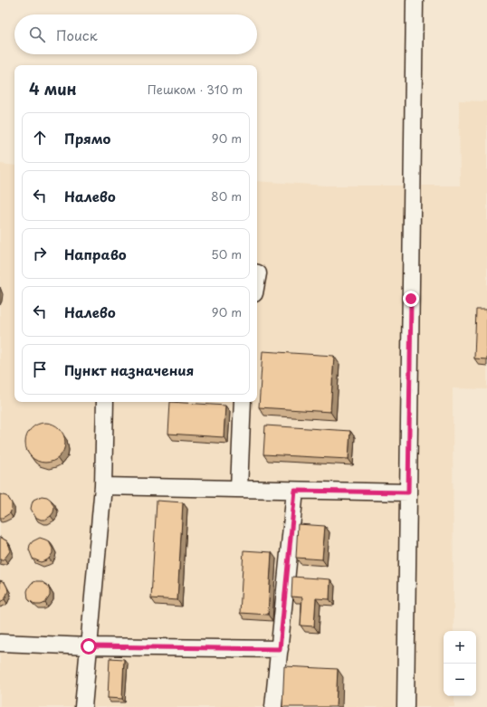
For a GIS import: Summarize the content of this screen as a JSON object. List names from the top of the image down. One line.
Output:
{"page":{"search":"Поиск","heading":["4 мин","Пешком · 310 m"],"list":[["Прямо","90 m"],["Налево","80 m"],["Направо","50 m"],["Налево","90 m"],"Пункт назначения"],"map_buttons":["+","−"]}}
